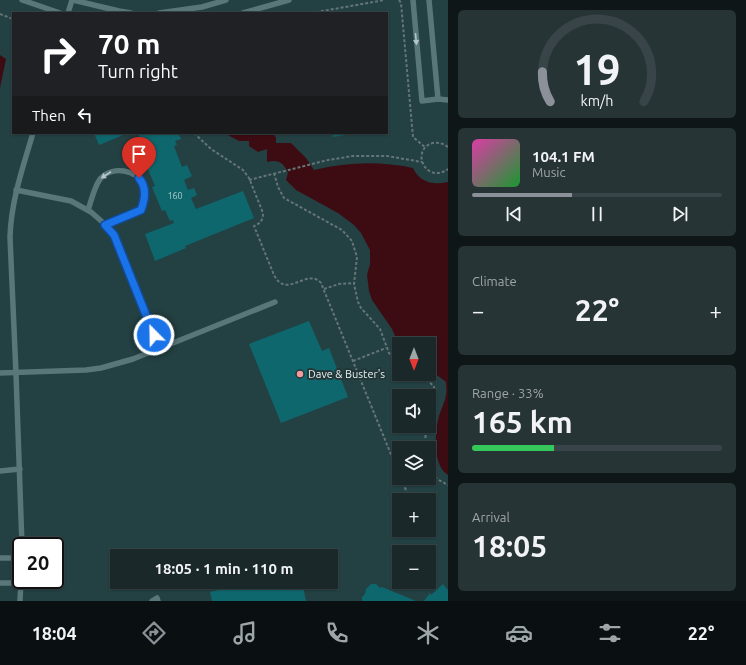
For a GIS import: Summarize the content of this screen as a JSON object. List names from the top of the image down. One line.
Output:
{"places":["Dave & Buster's"],"house_numbers":["160"],"north":"bottom","page":{"turn":["70 m","Turn right"],"then":"Then","song":["104.1 FM","Music"],"tile":["Climate",["Range · 33%","165 km"],["Arrival","18:05"]],"heat":["−","22°","+"],"map_buttons":["+","−"],"limit":"20","trip":"18:05 · 1 min · 110 m","tabs":["18:04","22°"],"gauge":["19","km/h"]}}
